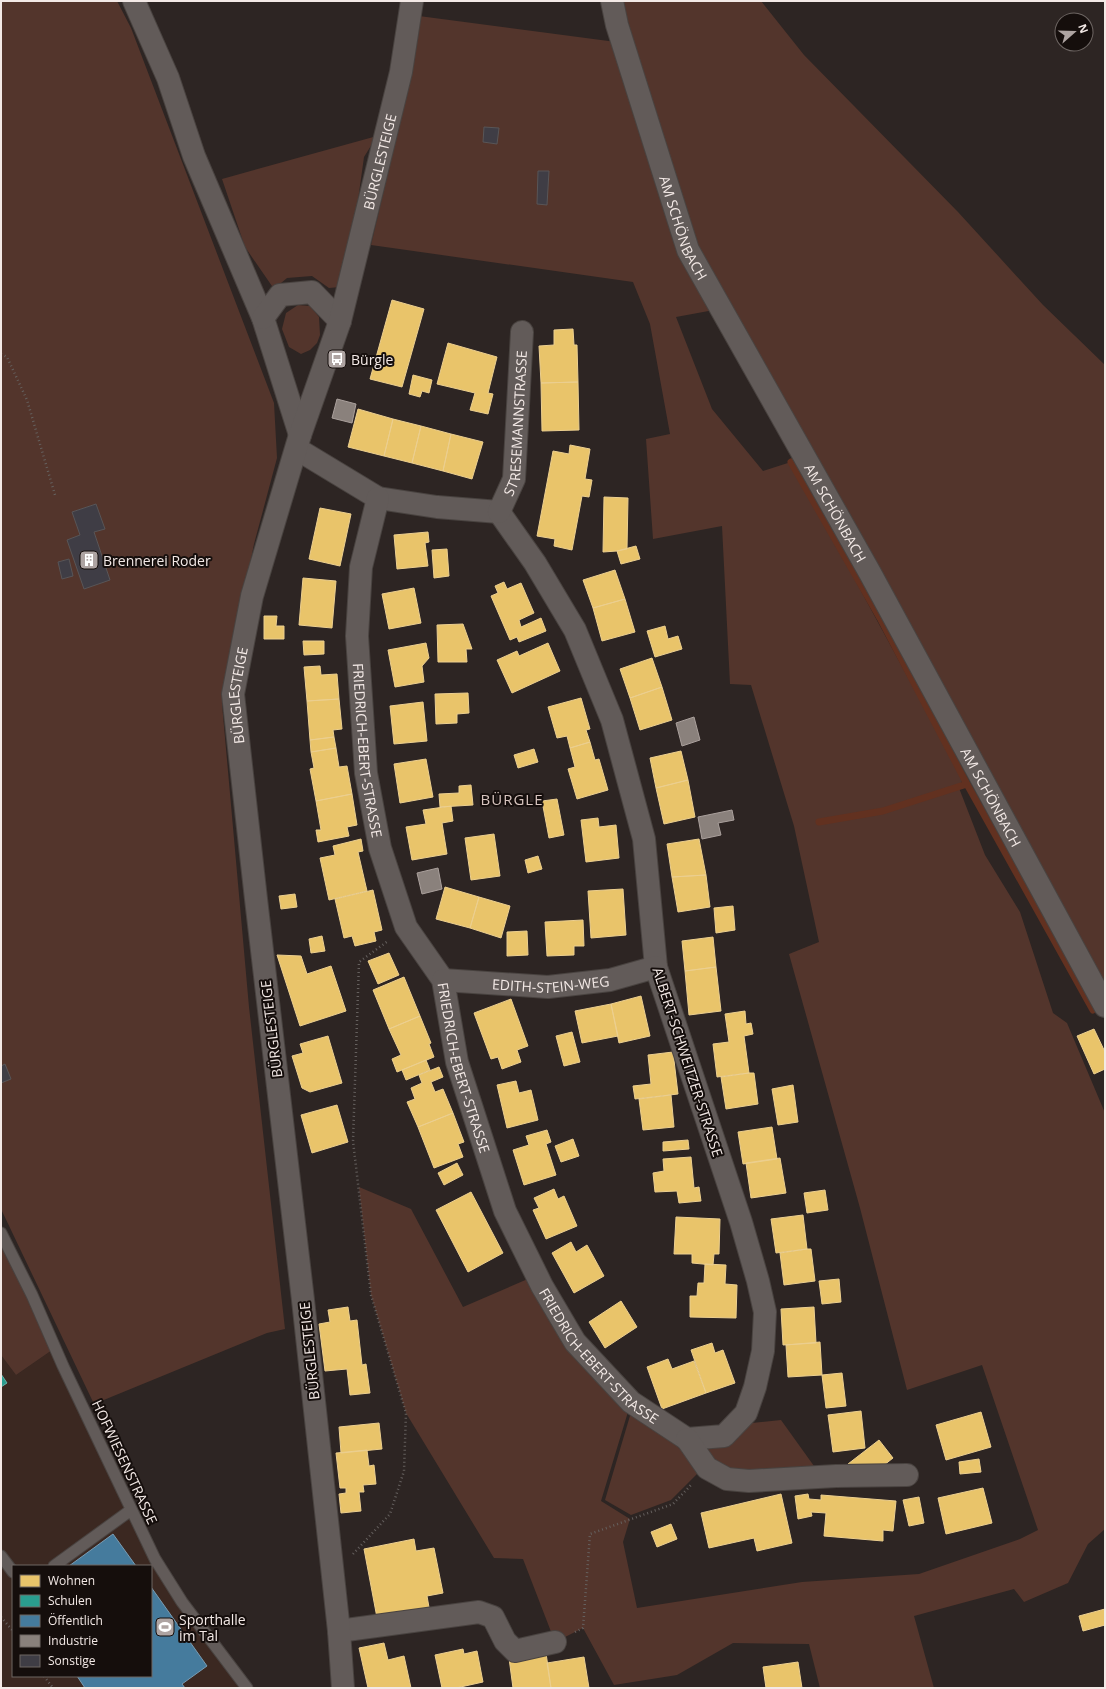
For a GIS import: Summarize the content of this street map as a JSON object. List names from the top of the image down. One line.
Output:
{"streets":{"street":["BÜRGLESTEIGE","AM SCHÖNBACH","STRESEMANNSTRASSE","FRIEDRICH-EBERT-STRASSE","EDITH-STEIN-WEG","ALBERT-SCHWEITZER-STRASSE"],"lane":["HOFWIESENSTRASSE"]},"crossings":[["STRESEMANNSTRASSE","ALBERT-SCHWEITZER-STRASSE"],["FRIEDRICH-EBERT-STRASSE","EDITH-STEIN-WEG"],["FRIEDRICH-EBERT-STRASSE","ALBERT-SCHWEITZER-STRASSE"],["EDITH-STEIN-WEG","ALBERT-SCHWEITZER-STRASSE"]],"districts":["BÜRGLE"],"places":{"bus stop":["Bürgle"],"building":["Brennerei Roder"],"sports":["Sporthalle im Tal"]},"legend":["Wohnen","Schulen","Öffentlich","Industrie","Sonstige"],"north":"right"}
